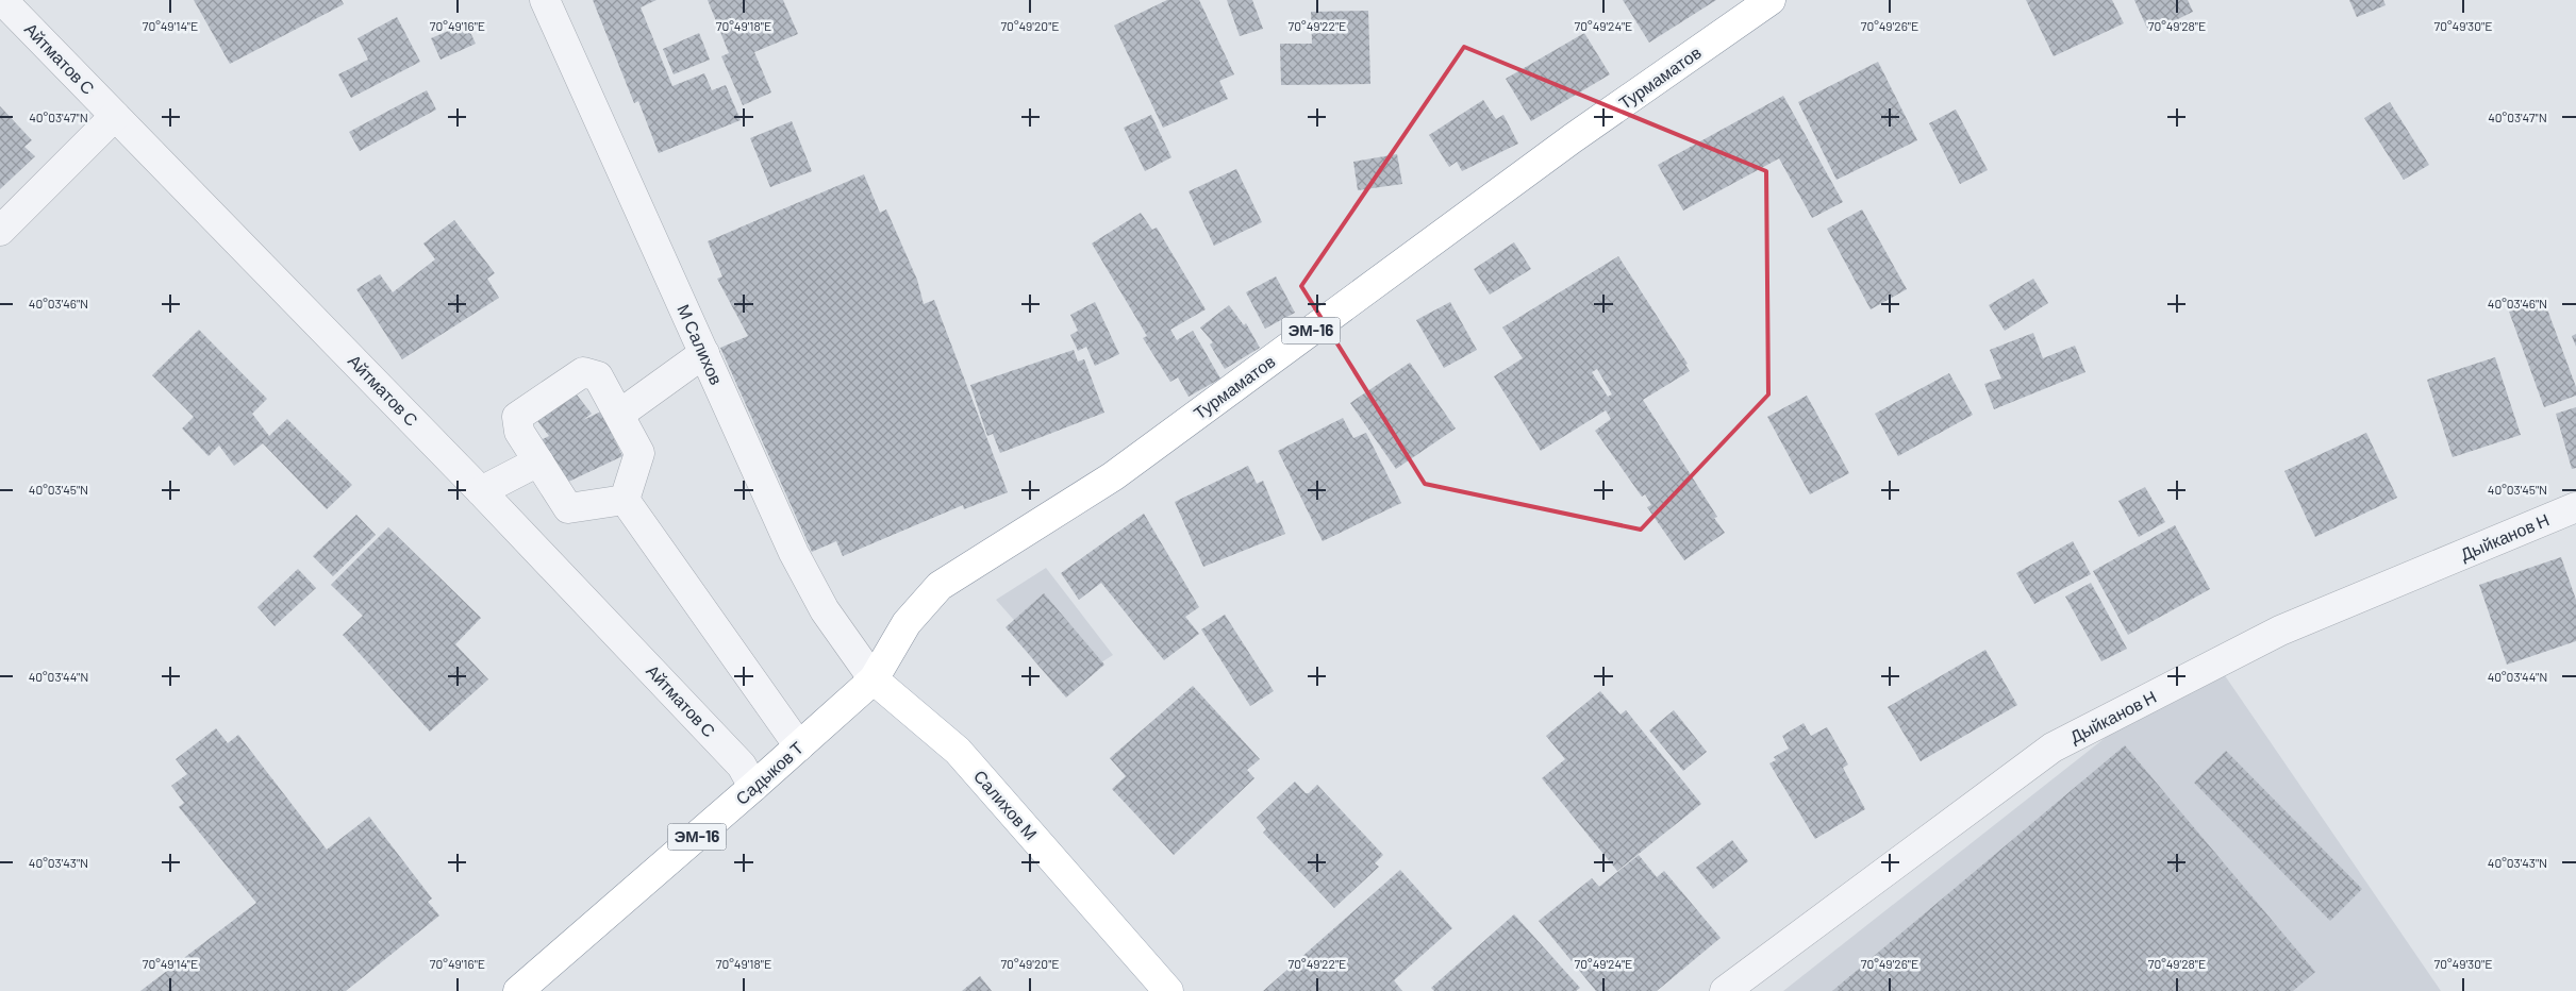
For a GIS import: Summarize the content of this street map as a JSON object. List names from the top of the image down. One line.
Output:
{"streets":{"main road":["Турмаматов","ЭМ-16","Садыков Т","Салихов М"],"street":["Айтматов С","М Салихов","Дыйканов Н"]},"crossings":[["Айтматов С","Садыков Т"],["Турмаматов","М Салихов"],["Турмаматов","Садыков Т"],["Турмаматов","Салихов М"],["М Салихов","Садыков Т"],["М Салихов","Салихов М"],["Садыков Т","Салихов М"]],"coordinates":["70°49'14\"E","70°49'16\"E","70°49'18\"E","70°49'20\"E","70°49'22\"E","70°49'24\"E","70°49'26\"E","70°49'28\"E","70°49'30\"E","40°03'47\"N","40°03'46\"N","40°03'45\"N","40°03'44\"N","40°03'43\"N"]}
